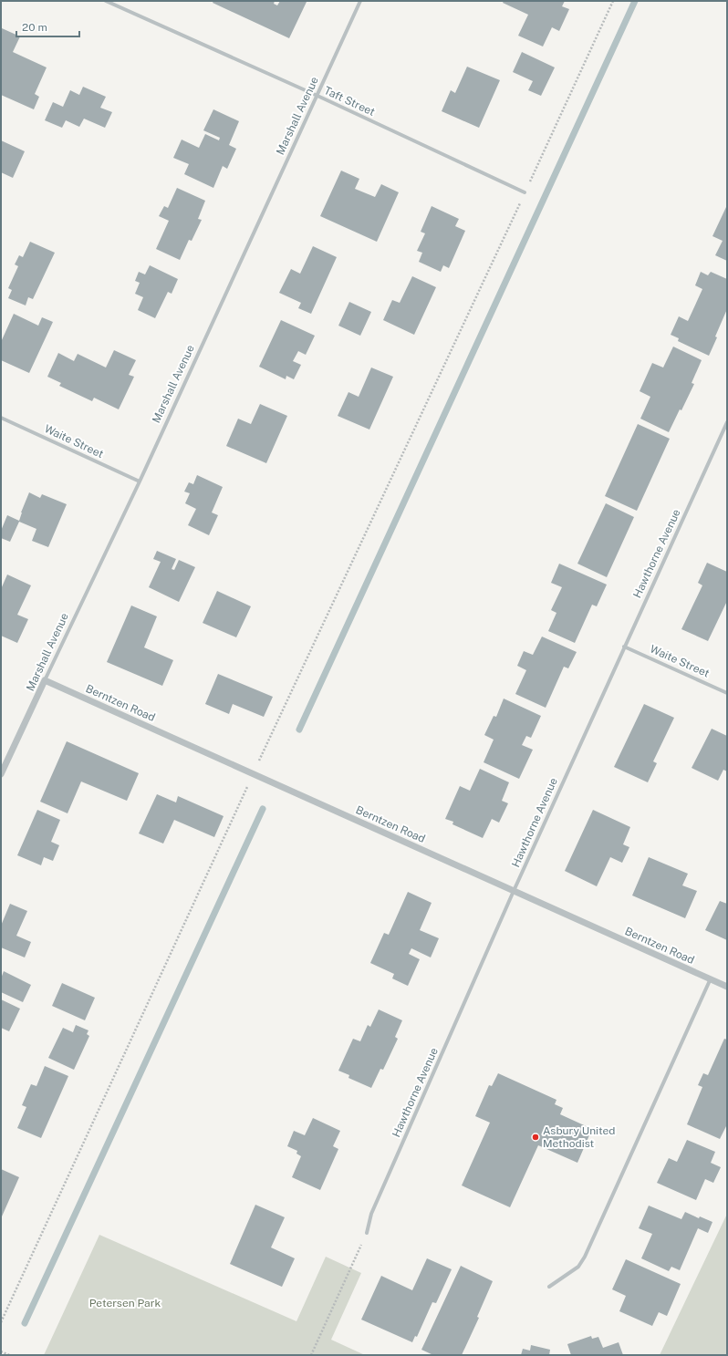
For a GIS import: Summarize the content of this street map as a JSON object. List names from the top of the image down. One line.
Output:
{"streets":{"street":["Taft Street","Marshall Avenue","Waite Street","Hawthorne Avenue","Berntzen Road"]},"crossings":[["Taft Street","Marshall Avenue"],["Marshall Avenue","Waite Street"],["Marshall Avenue","Berntzen Road"],["Waite Street","Hawthorne Avenue"],["Hawthorne Avenue","Berntzen Road"]],"parks":["Petersen Park"],"places":["Asbury United Methodist"],"scale_bar":"20 m"}
